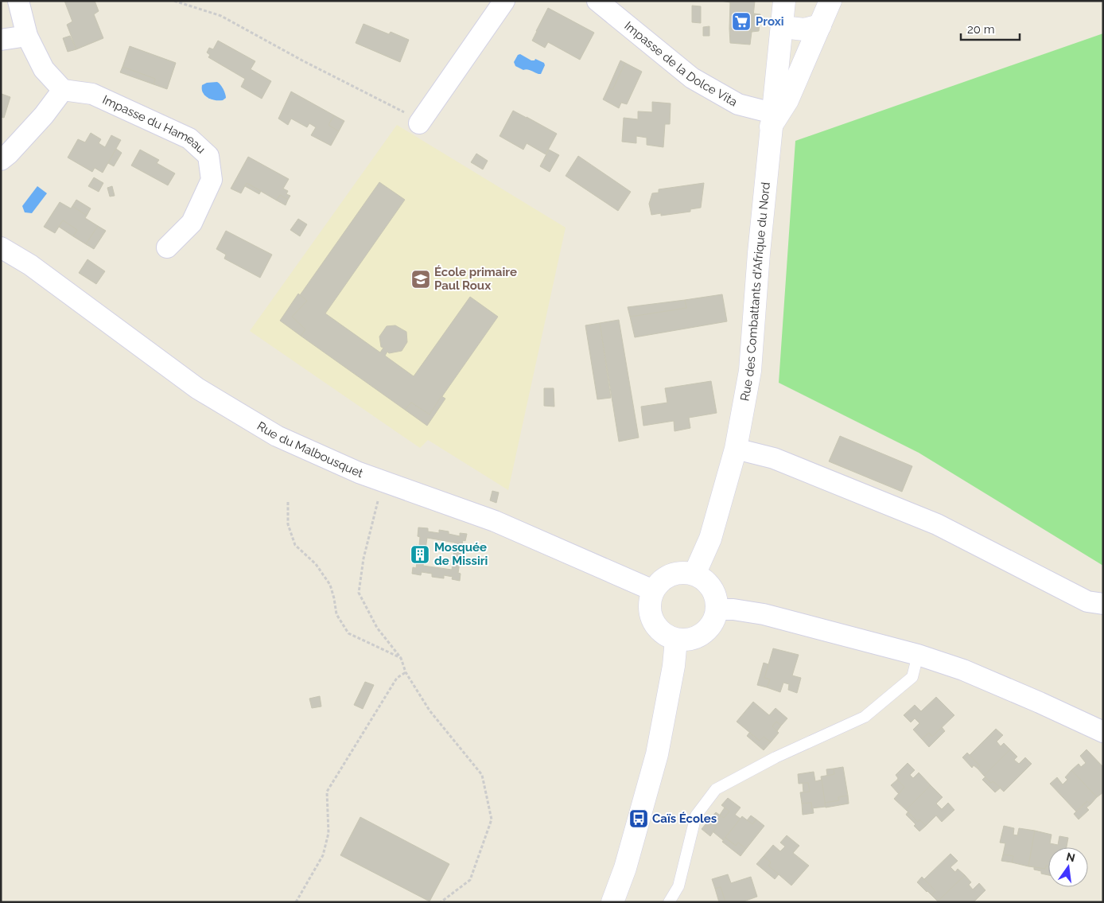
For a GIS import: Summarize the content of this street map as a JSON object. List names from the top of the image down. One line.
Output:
{"streets":{"main road":["Rue des Combattants d'Afrique du Nord"],"street":["Impasse de la Dolce Vita","Impasse du Hameau","Rue du Malbousquet"]},"crossings":[["Impasse de la Dolce Vita","Rue des Combattants d'Afrique du Nord"],["Rue des Combattants d'Afrique du Nord","Rue du Malbousquet"]],"places":{"supermarket":["Proxi"],"school or university":["École primaire Paul Roux"],"building":["Mosquée de Missiri"],"bus stop":["Caïs Écoles"]},"scale_bar":"20 m","north":"top"}
